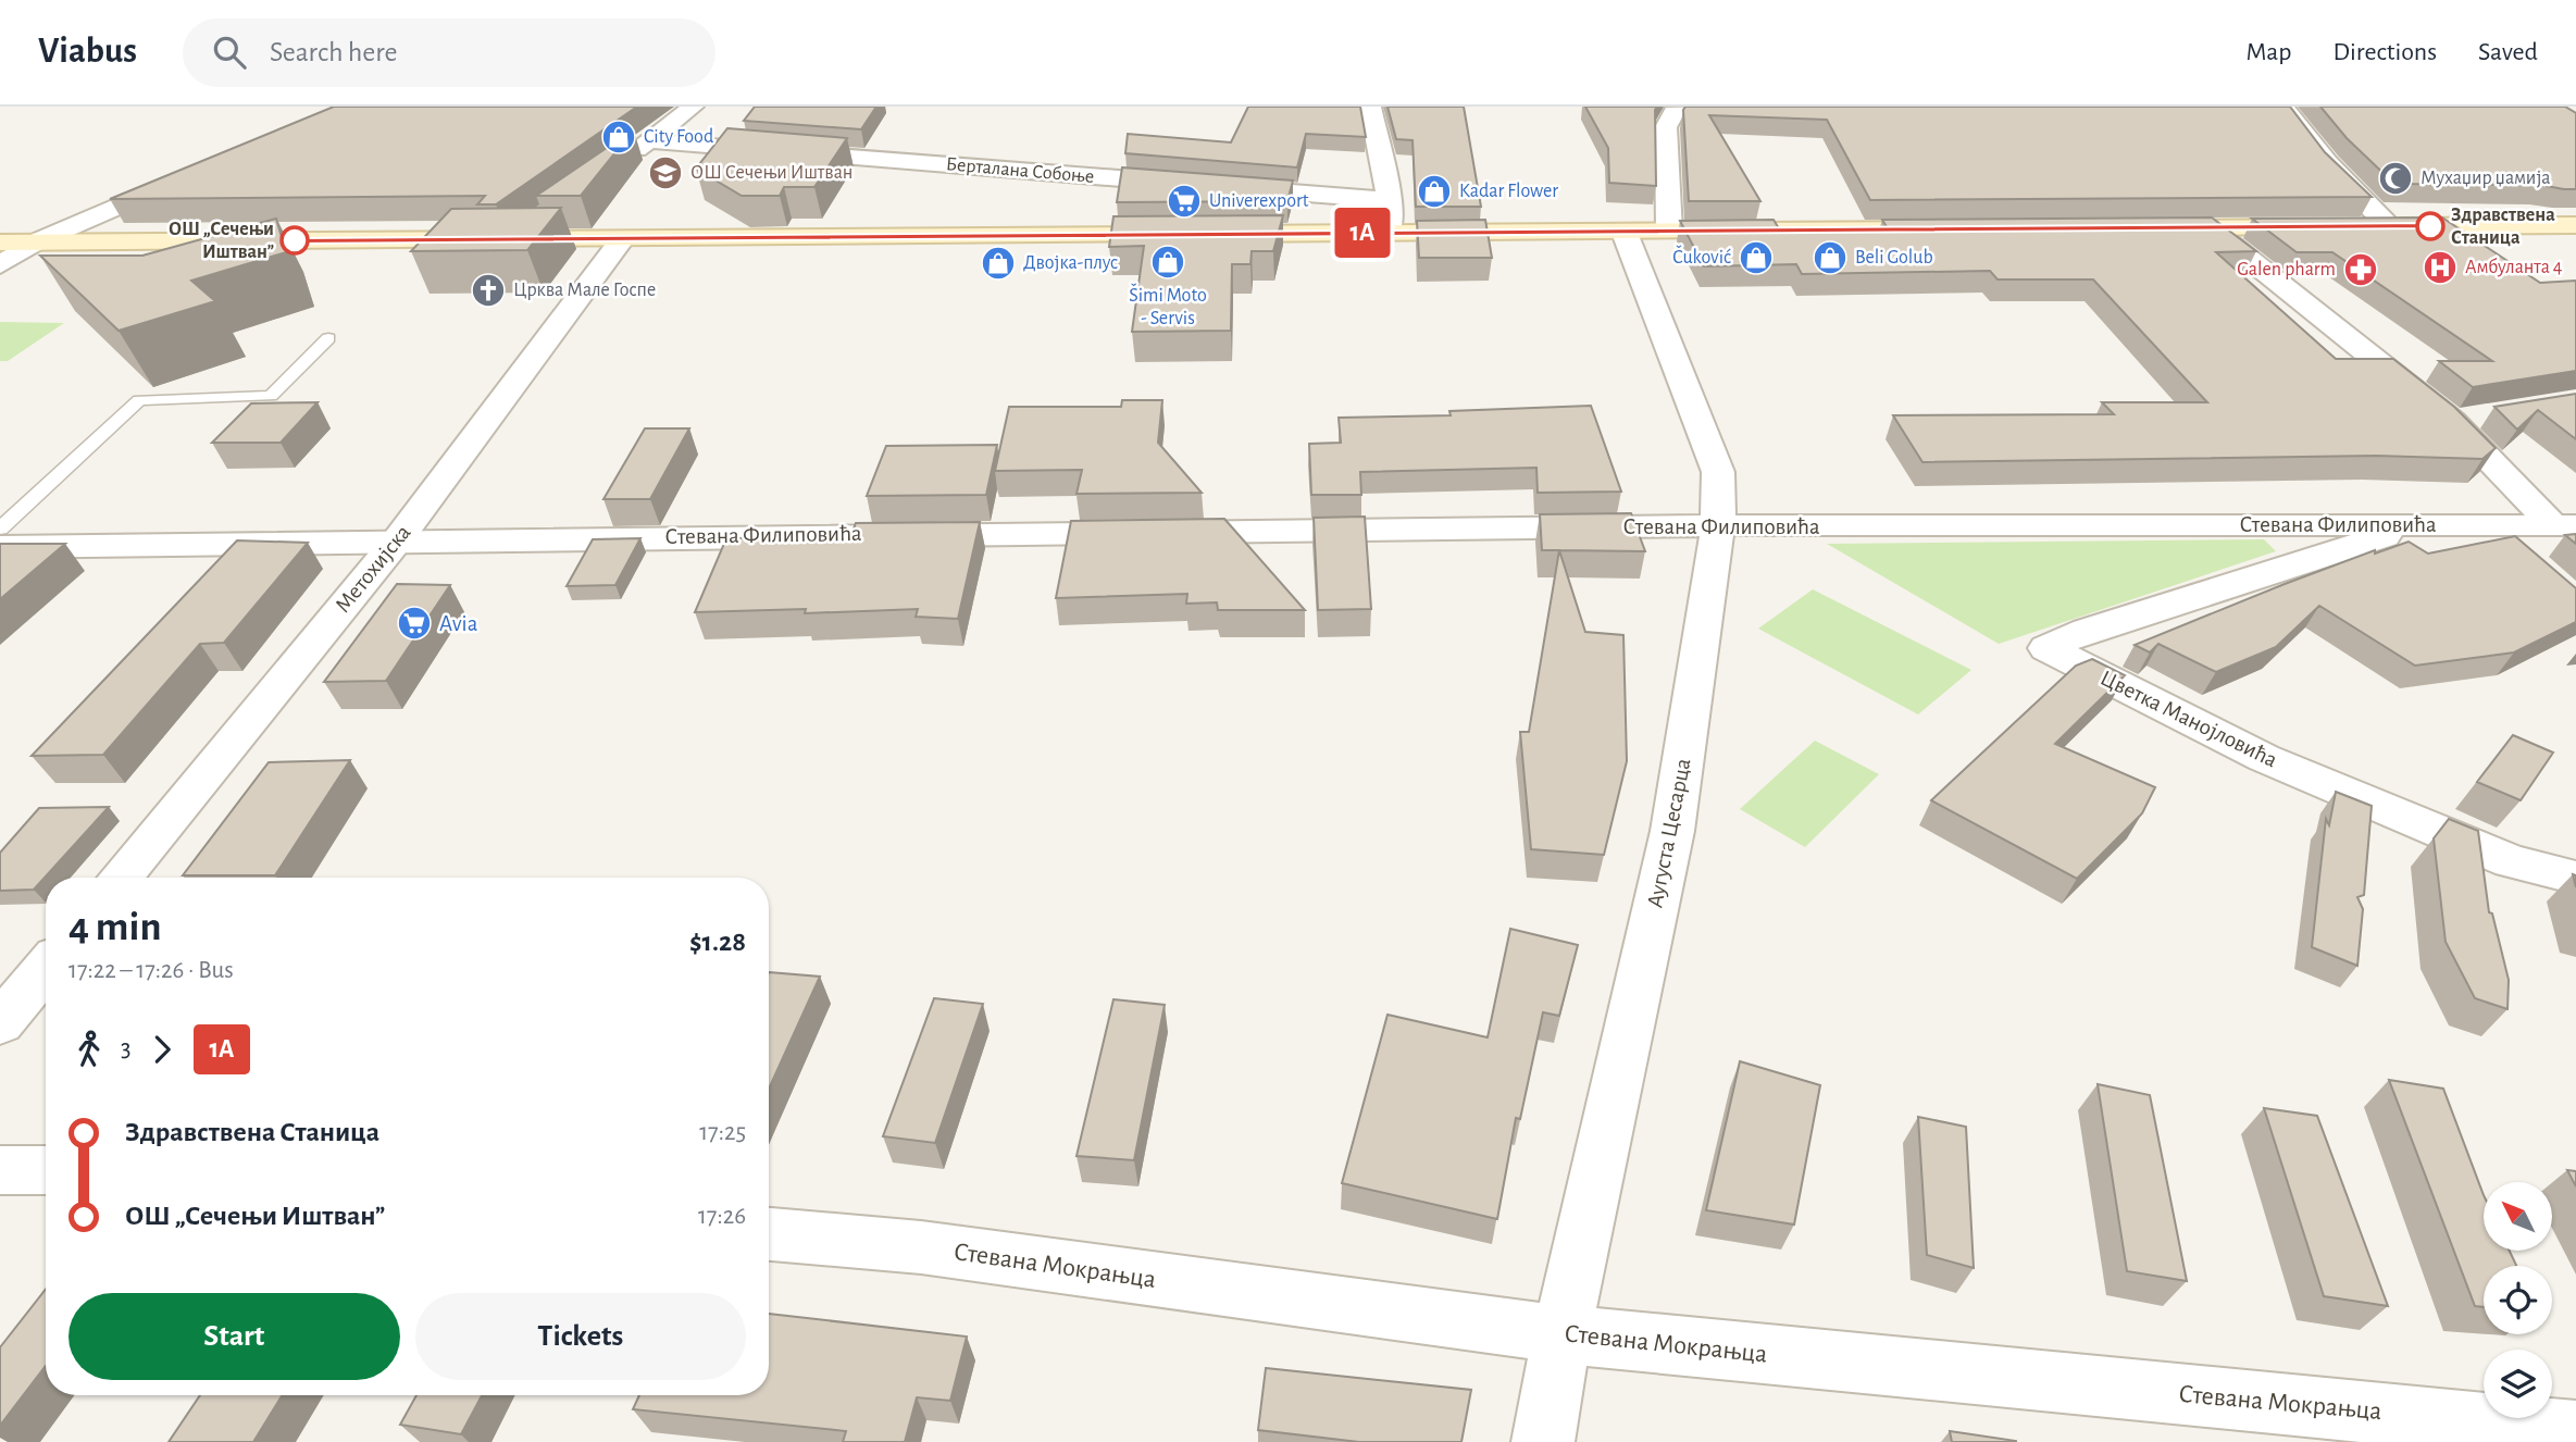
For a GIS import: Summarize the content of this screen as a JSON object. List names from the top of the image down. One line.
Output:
{"streets":{"street":["Берталана Собоње","Стевана Филиповића","Метохијска","Цветка Манојловића","Аугуста Цесарца","Стевана Мокрањца"]},"crossings":[["Стевана Филиповића","Метохијска"],["Стевана Филиповића","Цветка Манојловића"],["Стевана Филиповића","Аугуста Цесарца"],["Аугуста Цесарца","Стевана Мокрањца"]],"places":{"shop":["City Food","Kadar Flower","Čuković","Beli Golub","Šimi Moto - Servis","Двојка-плус"],"school or university":["ОШ Сечењи Иштван"],"mosque":["Мухаџир џамија"],"supermarket":["Univerexport","Avia"],"other":["Здравствена Станица","ОШ „Сечењи Иштван”"],"hospital":["Амбуланта 4"],"pharmacy":["Galen pharm"],"church":["Црква Мале Госпе"]},"lines":["bus line 1A"],"north":"top left","page":{"header":"Viabus","search":"Search here","nav":["Map","Directions","Saved"],"on_map":"1A","heading":["4 min","17:22 – 17:26 · Bus","$1.28"],"legs":["3","1A"],"list":[{"name":"Здравствена Станица","value":"17:25"},{"name":"ОШ „Сечењи Иштван”","value":"17:26"}],"buttons":["Start","Tickets"]}}
